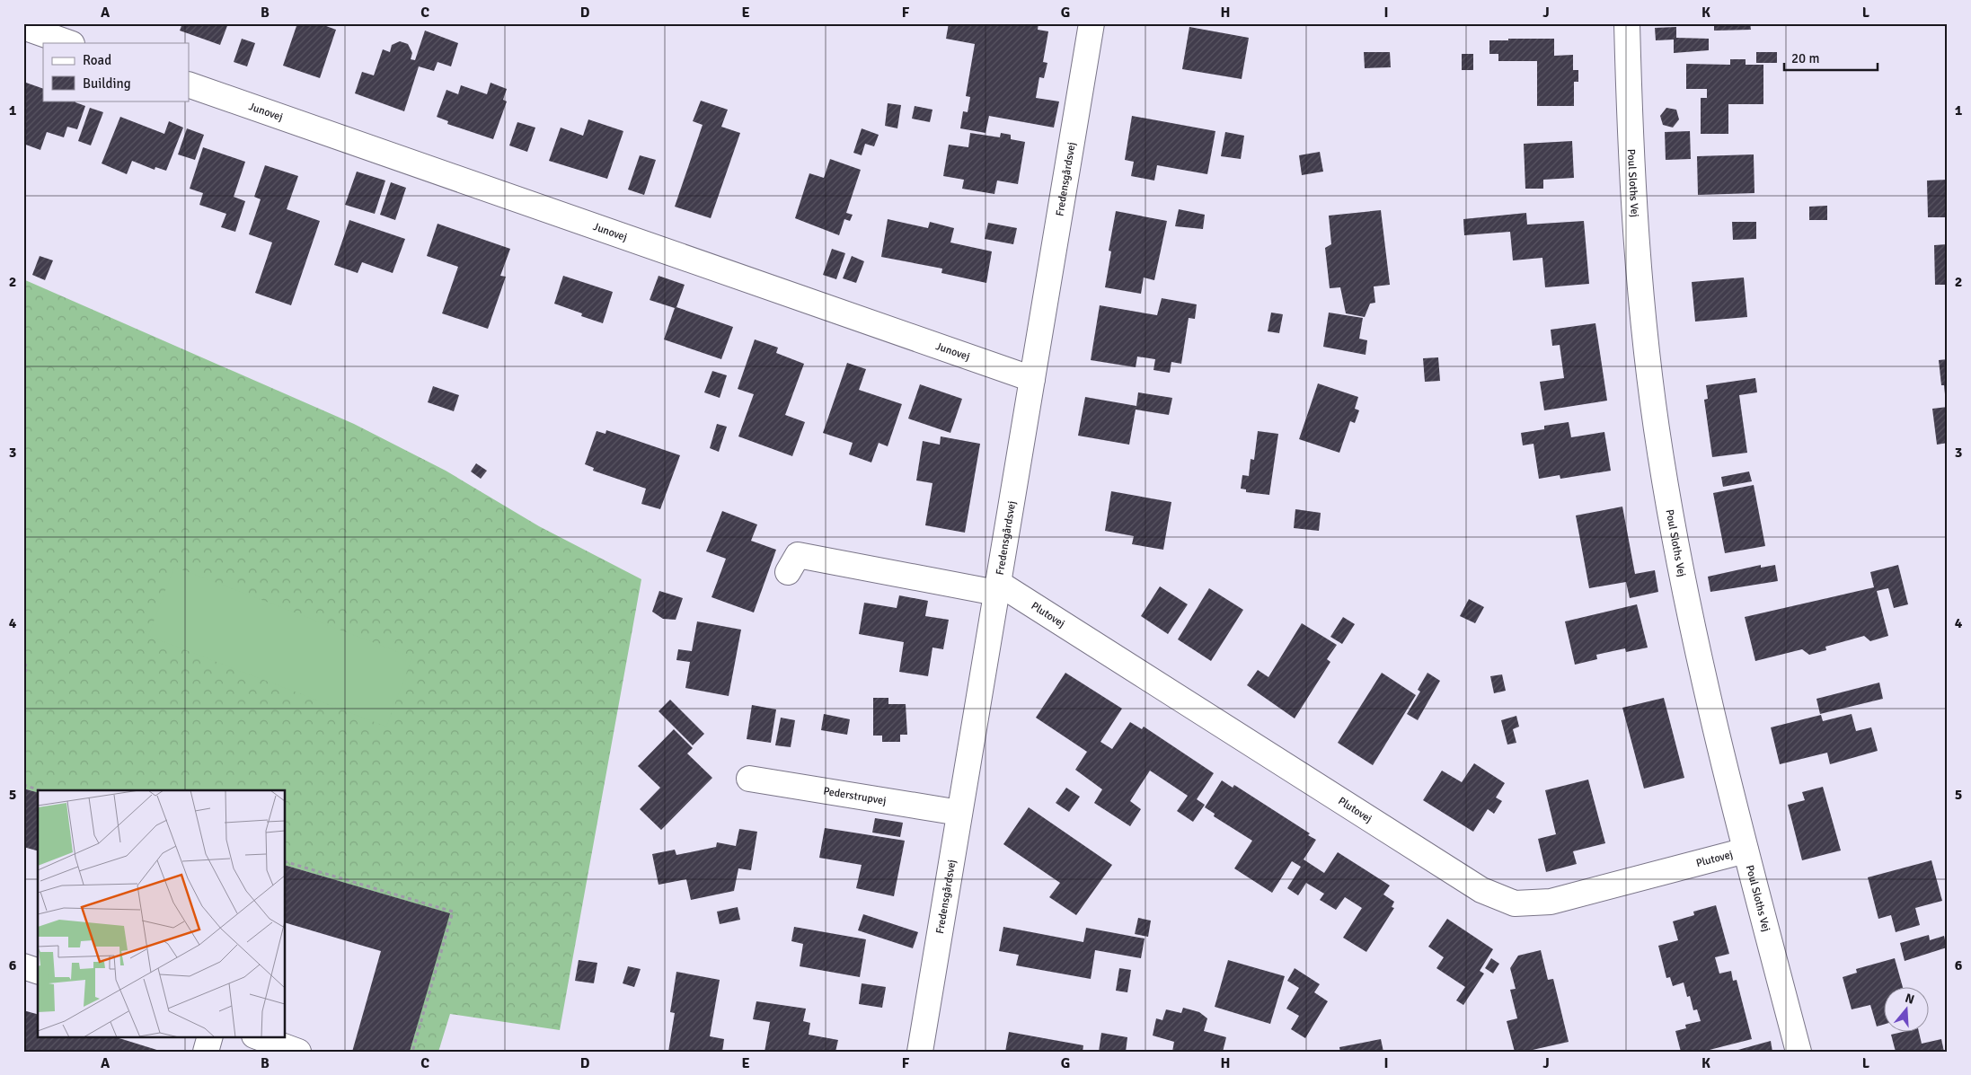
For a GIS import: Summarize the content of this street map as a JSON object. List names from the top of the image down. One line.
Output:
{"streets":{"street":["Junovej","Fredensgårdsvej","Poul Sloths Vej","Plutovej","Pederstrupvej"]},"crossings":[["Junovej","Fredensgårdsvej"],["Fredensgårdsvej","Plutovej"],["Fredensgårdsvej","Pederstrupvej"],["Poul Sloths Vej","Plutovej"]],"legend":["Road","Building"],"scale_bar":"20 m","north":"top","grid":{"columns":["A","B","C","D","E","F","G","H","I","J","K","L"],"rows":["1","2","3","4","5","6"]}}
